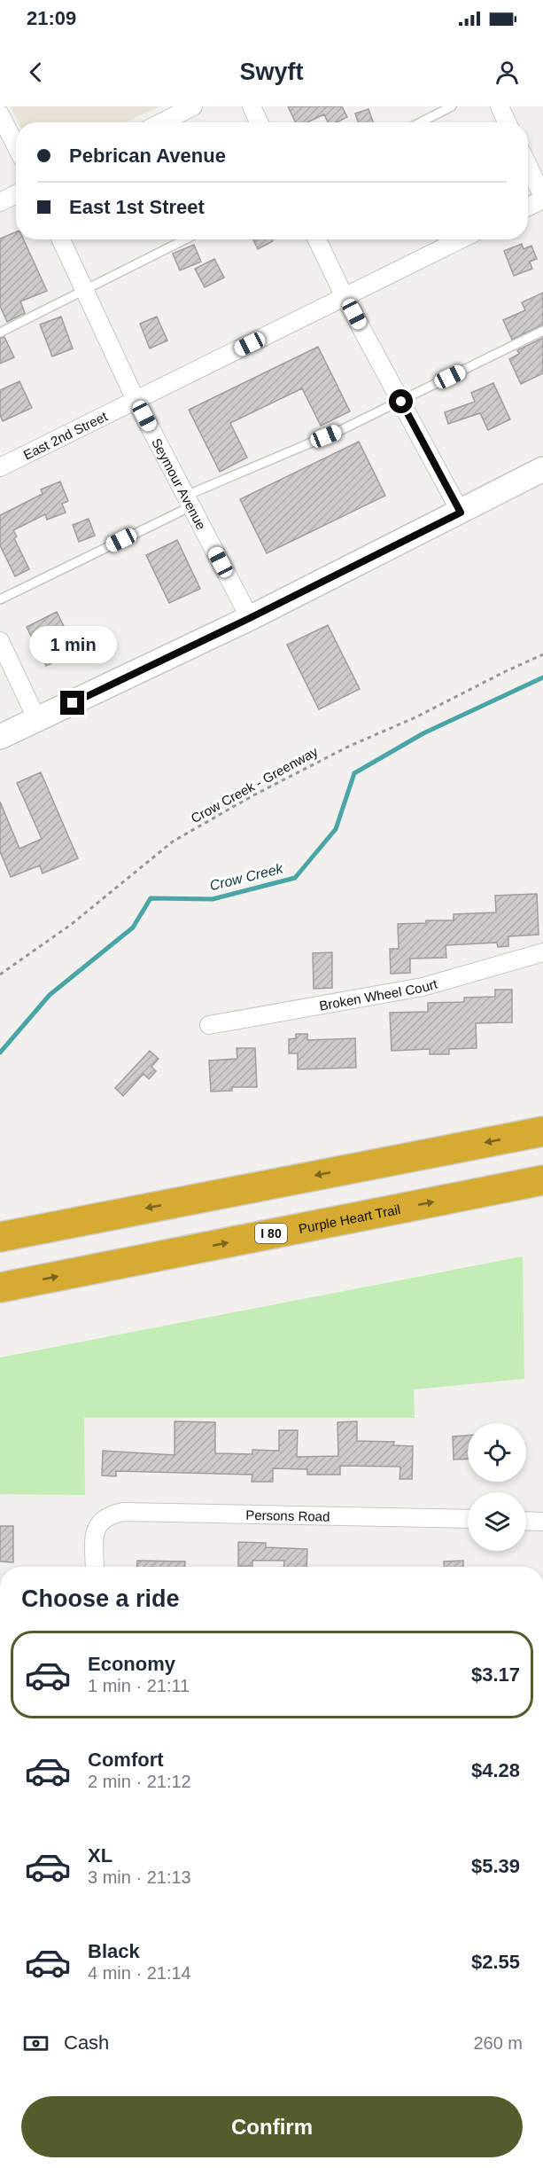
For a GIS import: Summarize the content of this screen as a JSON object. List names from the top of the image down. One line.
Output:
{"streets":{"highway":["Purple Heart Trail","I 80"],"street":["East 2nd Street","Seymour Avenue","Broken Wheel Court","Persons Road"],"path":["Crow Creek - Greenway"]},"crossings":[["East 2nd Street","Seymour Avenue"]],"water":["Crow Creek"],"page":{"status":"21:09","header":"Swyft","banner":["Pebrican Avenue","East 1st Street"],"bubble":"1 min","heading":"Choose a ride","list":[{"name":"Economy","note":"1 min · 21:11","value":"$3.17"},{"name":"Comfort","note":"2 min · 21:12","value":"$4.28"},{"name":"XL","note":"3 min · 21:13","value":"$5.39"},{"name":"Black","note":"4 min · 21:14","value":"$2.55"}],"pay":["Cash","260 m"],"buttons":"Confirm"}}
